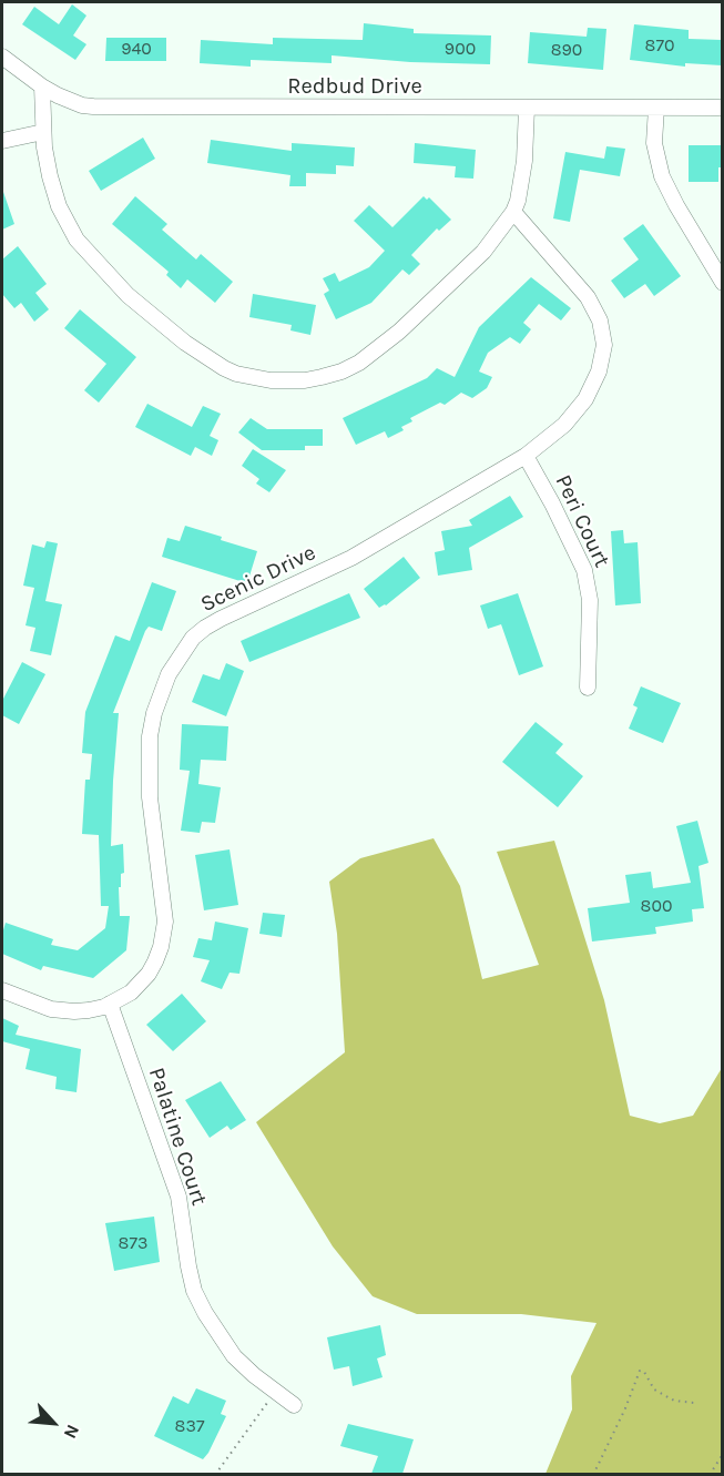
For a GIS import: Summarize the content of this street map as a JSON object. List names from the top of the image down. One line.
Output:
{"streets":{"street":["Redbud Drive","Peri Court","Scenic Drive","Palatine Court"]},"crossings":[["Peri Court","Scenic Drive"],["Scenic Drive","Palatine Court"]],"house_numbers":["870","940","900","890","800","873","837"],"north":"bottom right"}
